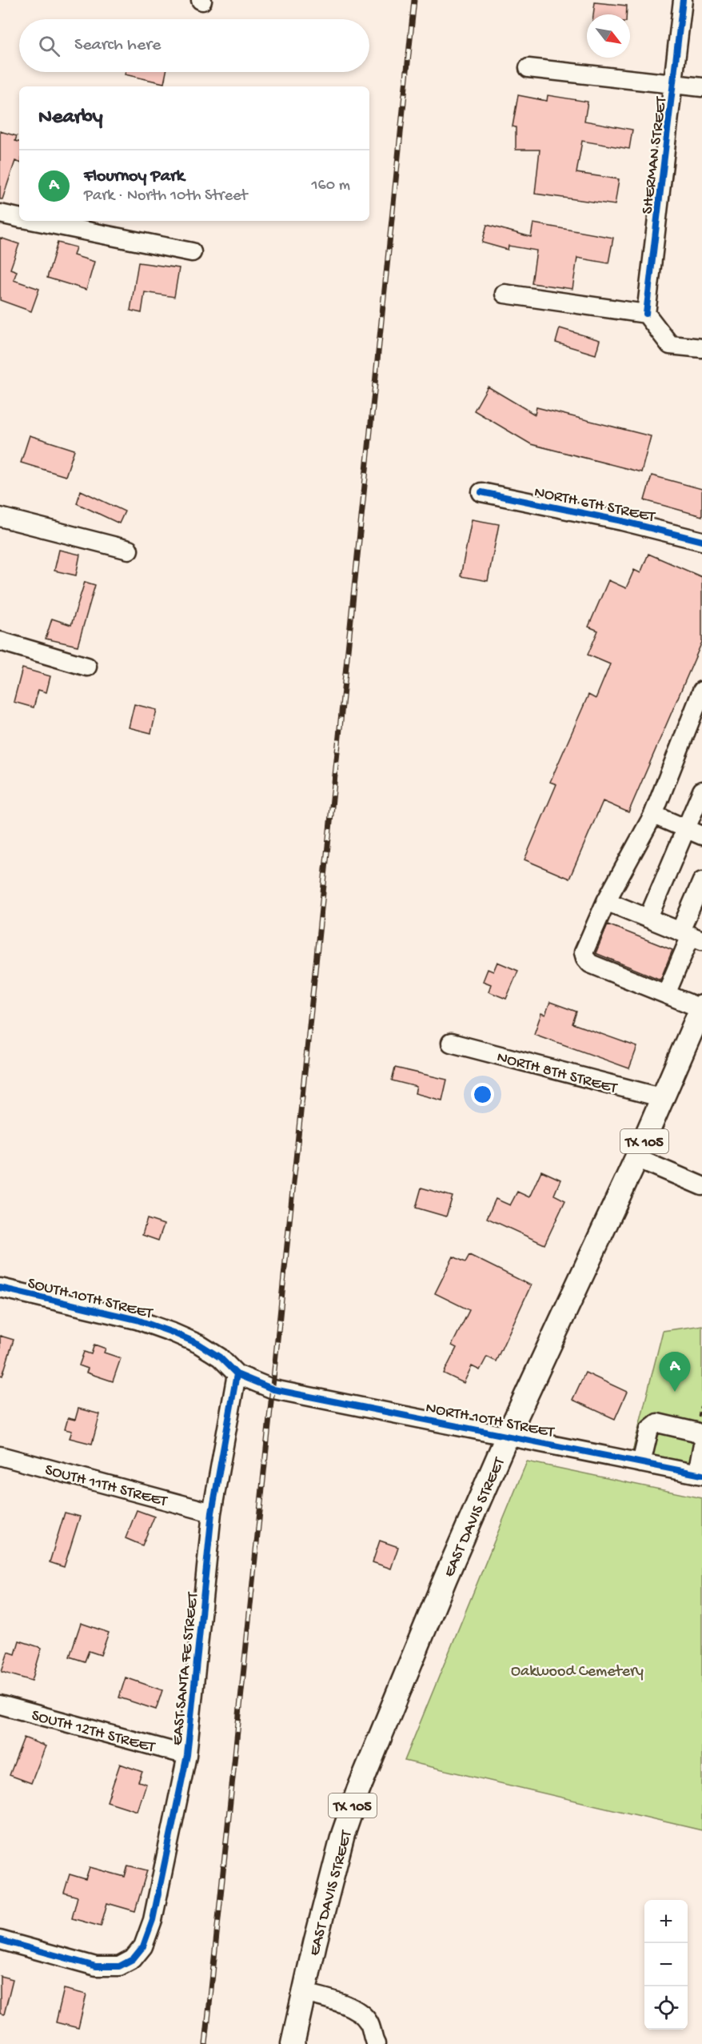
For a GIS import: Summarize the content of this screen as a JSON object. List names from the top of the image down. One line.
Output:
{"streets":{"main road":["TX 105","EAST DAVIS STREET"],"street":["SHERMAN STREET","NORTH 6TH STREET","NORTH 8TH STREET","SOUTH 10TH STREET","NORTH 10TH STREET","SOUTH 11TH STREET","EAST SANTA FE STREET","SOUTH 12TH STREET"]},"crossings":[["NORTH 8TH STREET","EAST DAVIS STREET"],["SOUTH 10TH STREET","NORTH 10TH STREET"],["SOUTH 10TH STREET","EAST SANTA FE STREET"],["NORTH 10TH STREET","EAST DAVIS STREET"],["SOUTH 11TH STREET","EAST SANTA FE STREET"],["EAST SANTA FE STREET","SOUTH 12TH STREET"]],"parks":["Oakwood Cemetery"],"north":"bottom right","page":{"search":"Search here","heading":"Nearby","list":[{"mark":"A","name":"Flournoy Park","note":"Park · North 10th Street","value":"160 m"}],"pins":"A","map_buttons":["+","−"]}}
